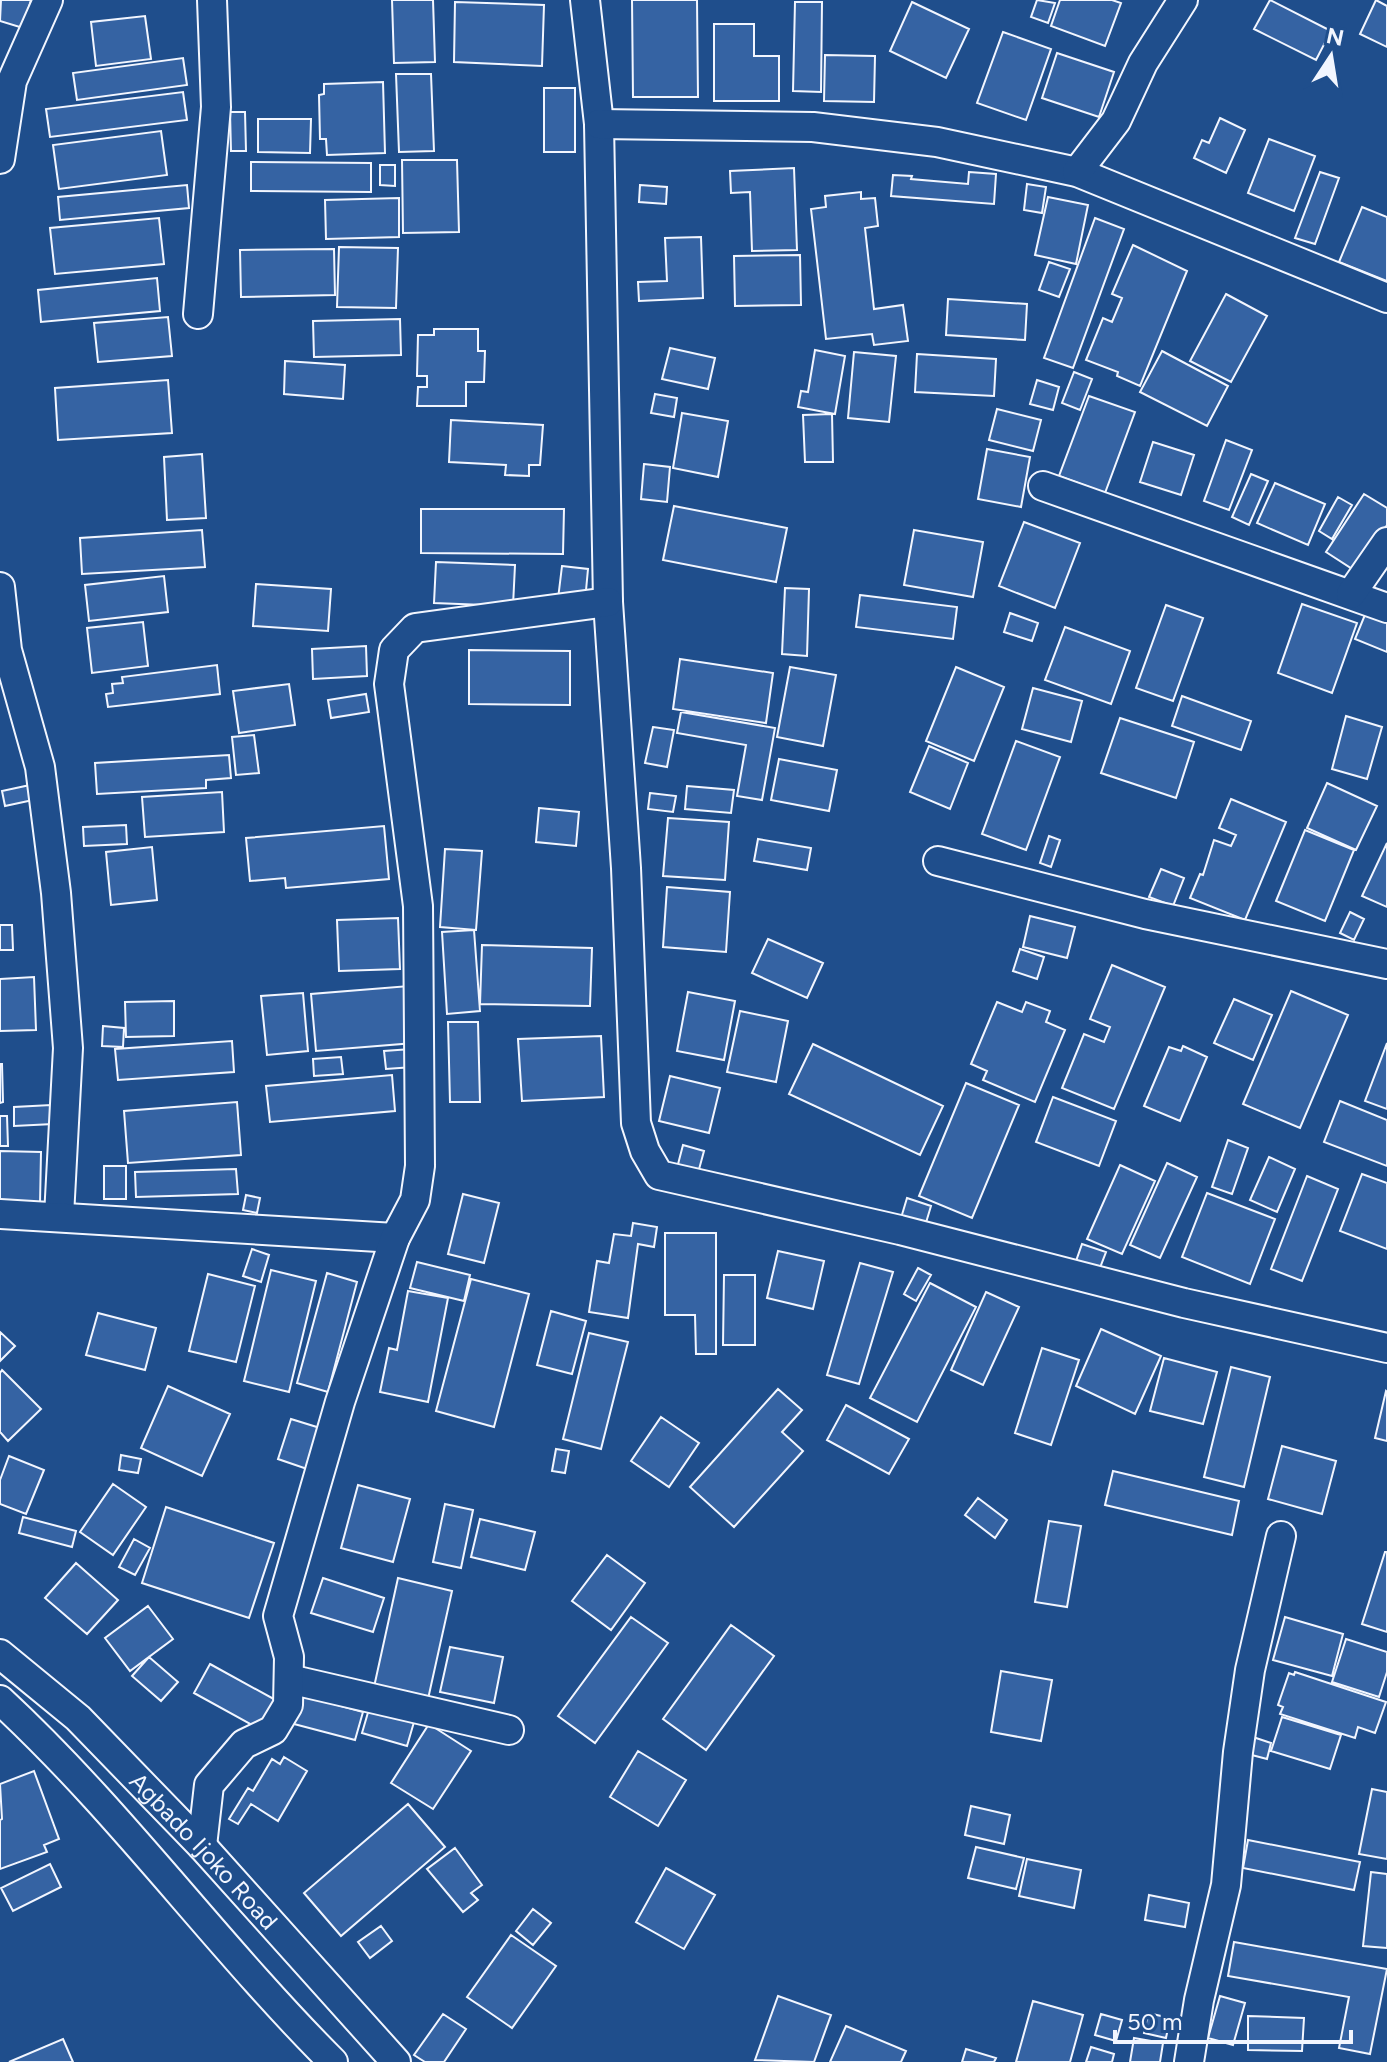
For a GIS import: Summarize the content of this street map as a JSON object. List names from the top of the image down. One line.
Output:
{"streets":{"street":["Agbado Ijoko Road"]},"scale_bar":"50 m","north":"top"}
